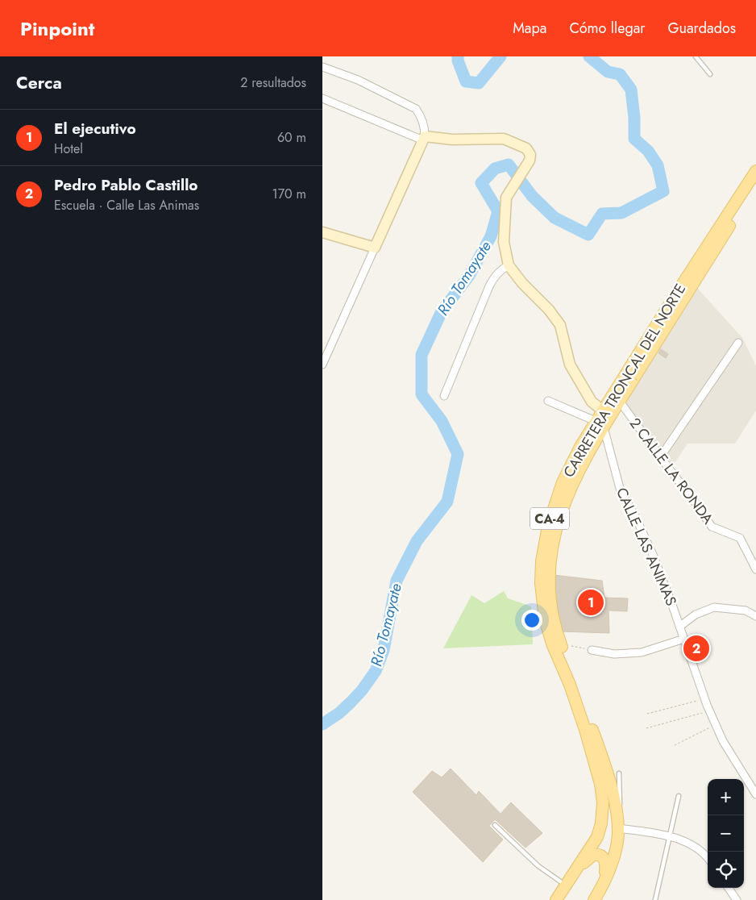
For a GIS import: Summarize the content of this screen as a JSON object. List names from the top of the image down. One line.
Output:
{"streets":{"main road":["CARRETERA TRONCAL DEL NORTE","CA-4"],"street":["2 CALLE LA RONDA","CALLE LAS ANIMAS"]},"crossings":[["CARRETERA TRONCAL DEL NORTE","2 CALLE LA RONDA"],["CARRETERA TRONCAL DEL NORTE","CALLE LAS ANIMAS"]],"water":["Río Tomayate"],"page":{"header":"Pinpoint","nav":["Mapa","Cómo llegar","Guardados"],"heading":["Cerca","2 resultados"],"list":[{"mark":"1","name":"El ejecutivo","note":"Hotel","value":"60 m"},{"mark":"2","name":"Pedro Pablo Castillo","note":"Escuela · Calle Las Animas","value":"170 m"}],"pins":["1","2"],"map_buttons":["+","−"]}}
